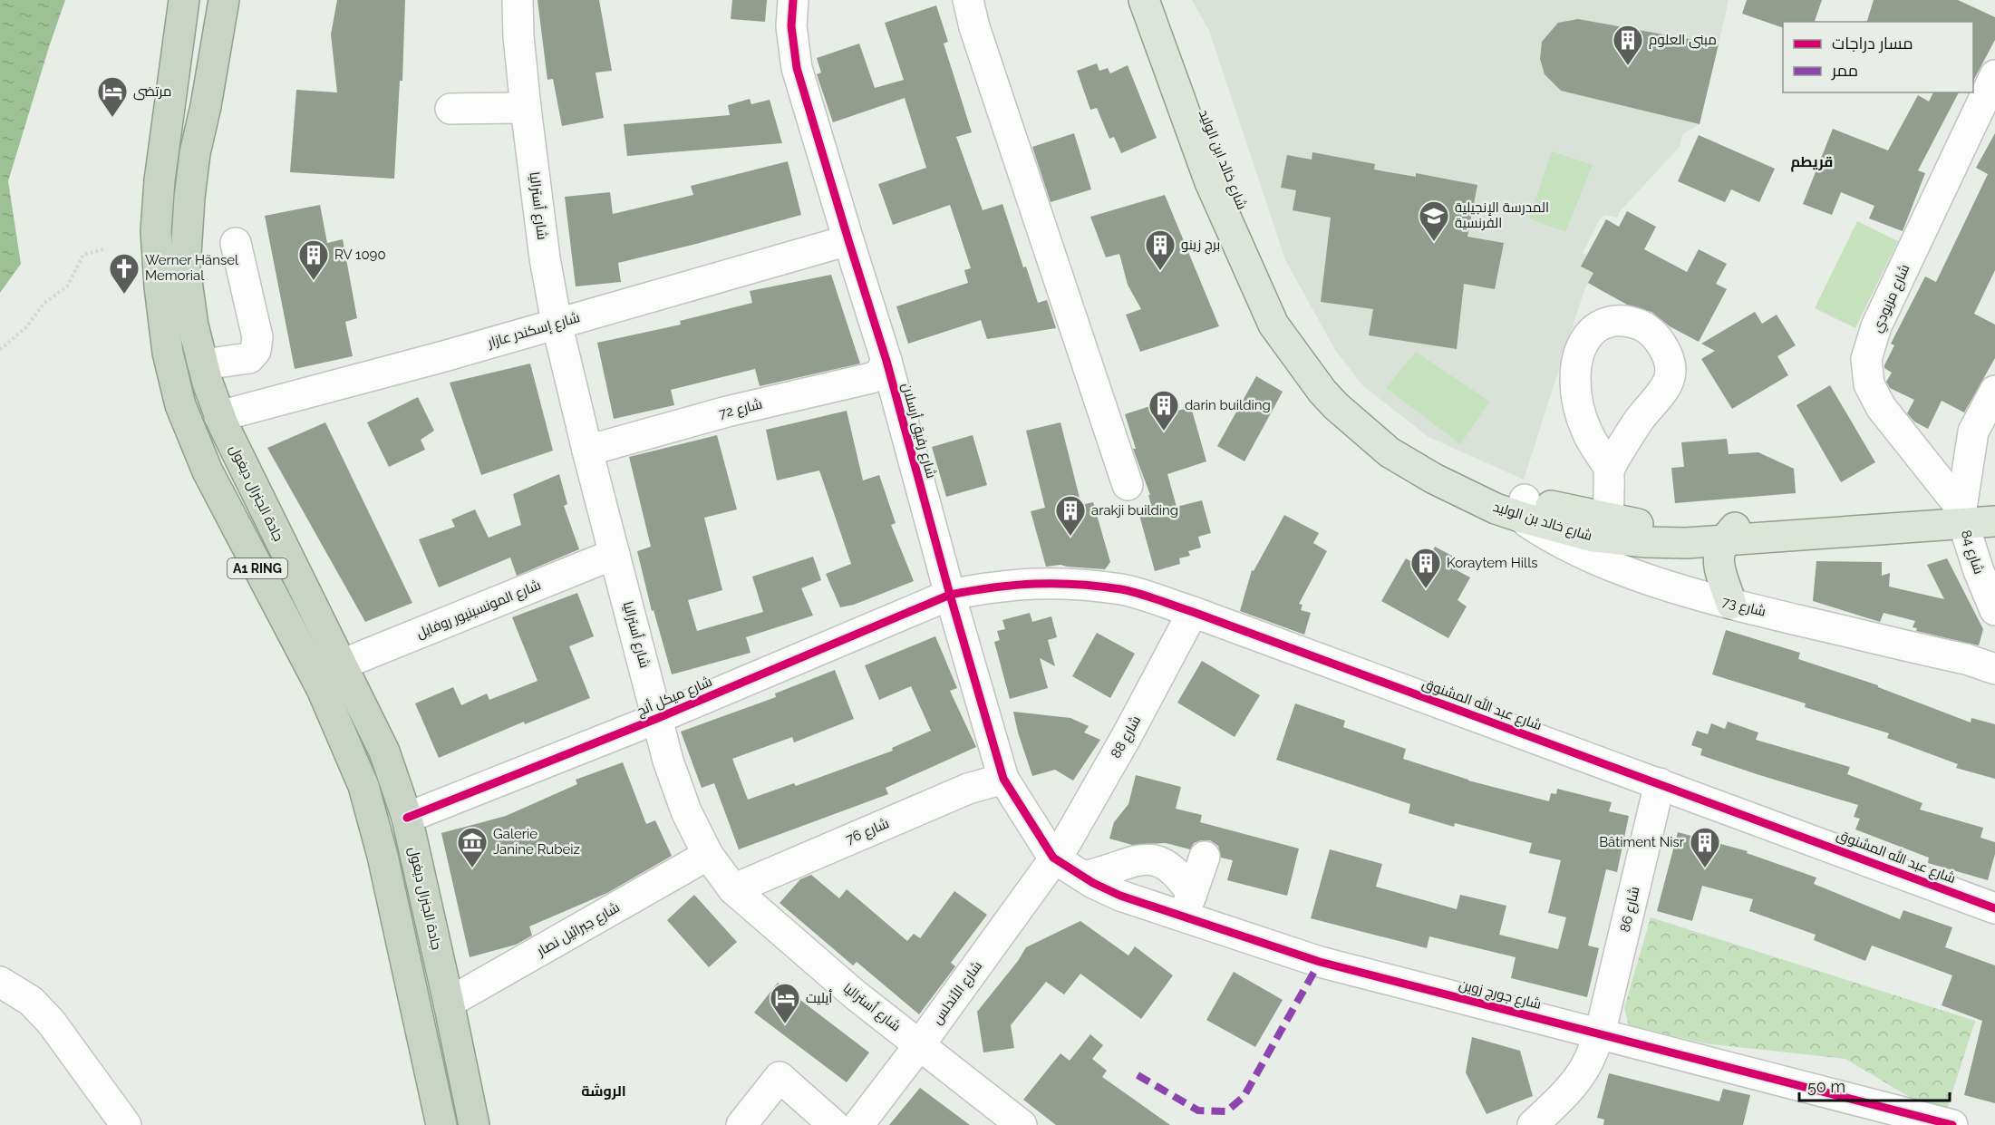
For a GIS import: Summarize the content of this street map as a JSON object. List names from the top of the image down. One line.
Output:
{"streets":{"highway":["جادة الجنرال ديغول","A1 RING"],"main road":["شارع خالد ابن الوليد","شارع خالد بن الوليد"],"street":["شارع أستراليا","شارع مزبودي","شارع إسكندر عازار","شارع 72","شارع رفيق أرسلان","شارع 84","شارع 73","شارع المونسينيور روفايل","شارع ميكل أنج","شارع عبد الله المشنوق","شارع 88","شارع 76","شارع 86","شارع جبرائيل نصار","شارع الأندلس","شارع جورج زوين"]},"crossings":[["شارع خالد ابن الوليد","شارع خالد بن الوليد"],["شارع أستراليا","شارع إسكندر عازار"],["شارع أستراليا","شارع 72"],["شارع أستراليا","شارع المونسينيور روفايل"],["شارع أستراليا","شارع ميكل أنج"],["شارع أستراليا","شارع 76"],["شارع أستراليا","شارع جبرائيل نصار"],["شارع أستراليا","شارع الأندلس"],["شارع مزبودي","شارع خالد بن الوليد"],["شارع مزبودي","شارع 84"],["شارع إسكندر عازار","شارع رفيق أرسلان"],["شارع إسكندر عازار","جادة الجنرال ديغول"],["شارع 72","شارع رفيق أرسلان"],["شارع رفيق أرسلان","شارع ميكل أنج"],["شارع رفيق أرسلان","شارع عبد الله المشنوق"],["شارع رفيق أرسلان","شارع 88"],["شارع رفيق أرسلان","شارع 76"],["شارع رفيق أرسلان","شارع الأندلس"],["شارع رفيق أرسلان","شارع جورج زوين"],["جادة الجنرال ديغول","شارع المونسينيور روفايل"],["جادة الجنرال ديغول","شارع ميكل أنج"],["جادة الجنرال ديغول","شارع جبرائيل نصار"],["شارع خالد بن الوليد","شارع 84"],["شارع خالد بن الوليد","شارع 73"],["شارع ميكل أنج","شارع عبد الله المشنوق"],["شارع عبد الله المشنوق","شارع 88"],["شارع عبد الله المشنوق","شارع 86"],["شارع 88","شارع الأندلس"],["شارع 88","شارع جورج زوين"],["شارع 86","شارع جورج زوين"],["شارع الأندلس","شارع جورج زوين"]],"districts":["قريطم","الروشة"],"places":{"building":["مبنى العلوم","برج زينو","RV 1090","darin building","arakji building","Koraytem Hills","Bâtiment Nisr"],"hotel":["مرتضى","أيليت"],"school or university":["المدرسة الإنجيلية الفرنسية"],"church":["Werner Hänsel Memorial"],"museum":["Galerie Janine Rubeiz"]},"legend":["مسار دراجات","ممر"],"scale_bar":"50 m"}
